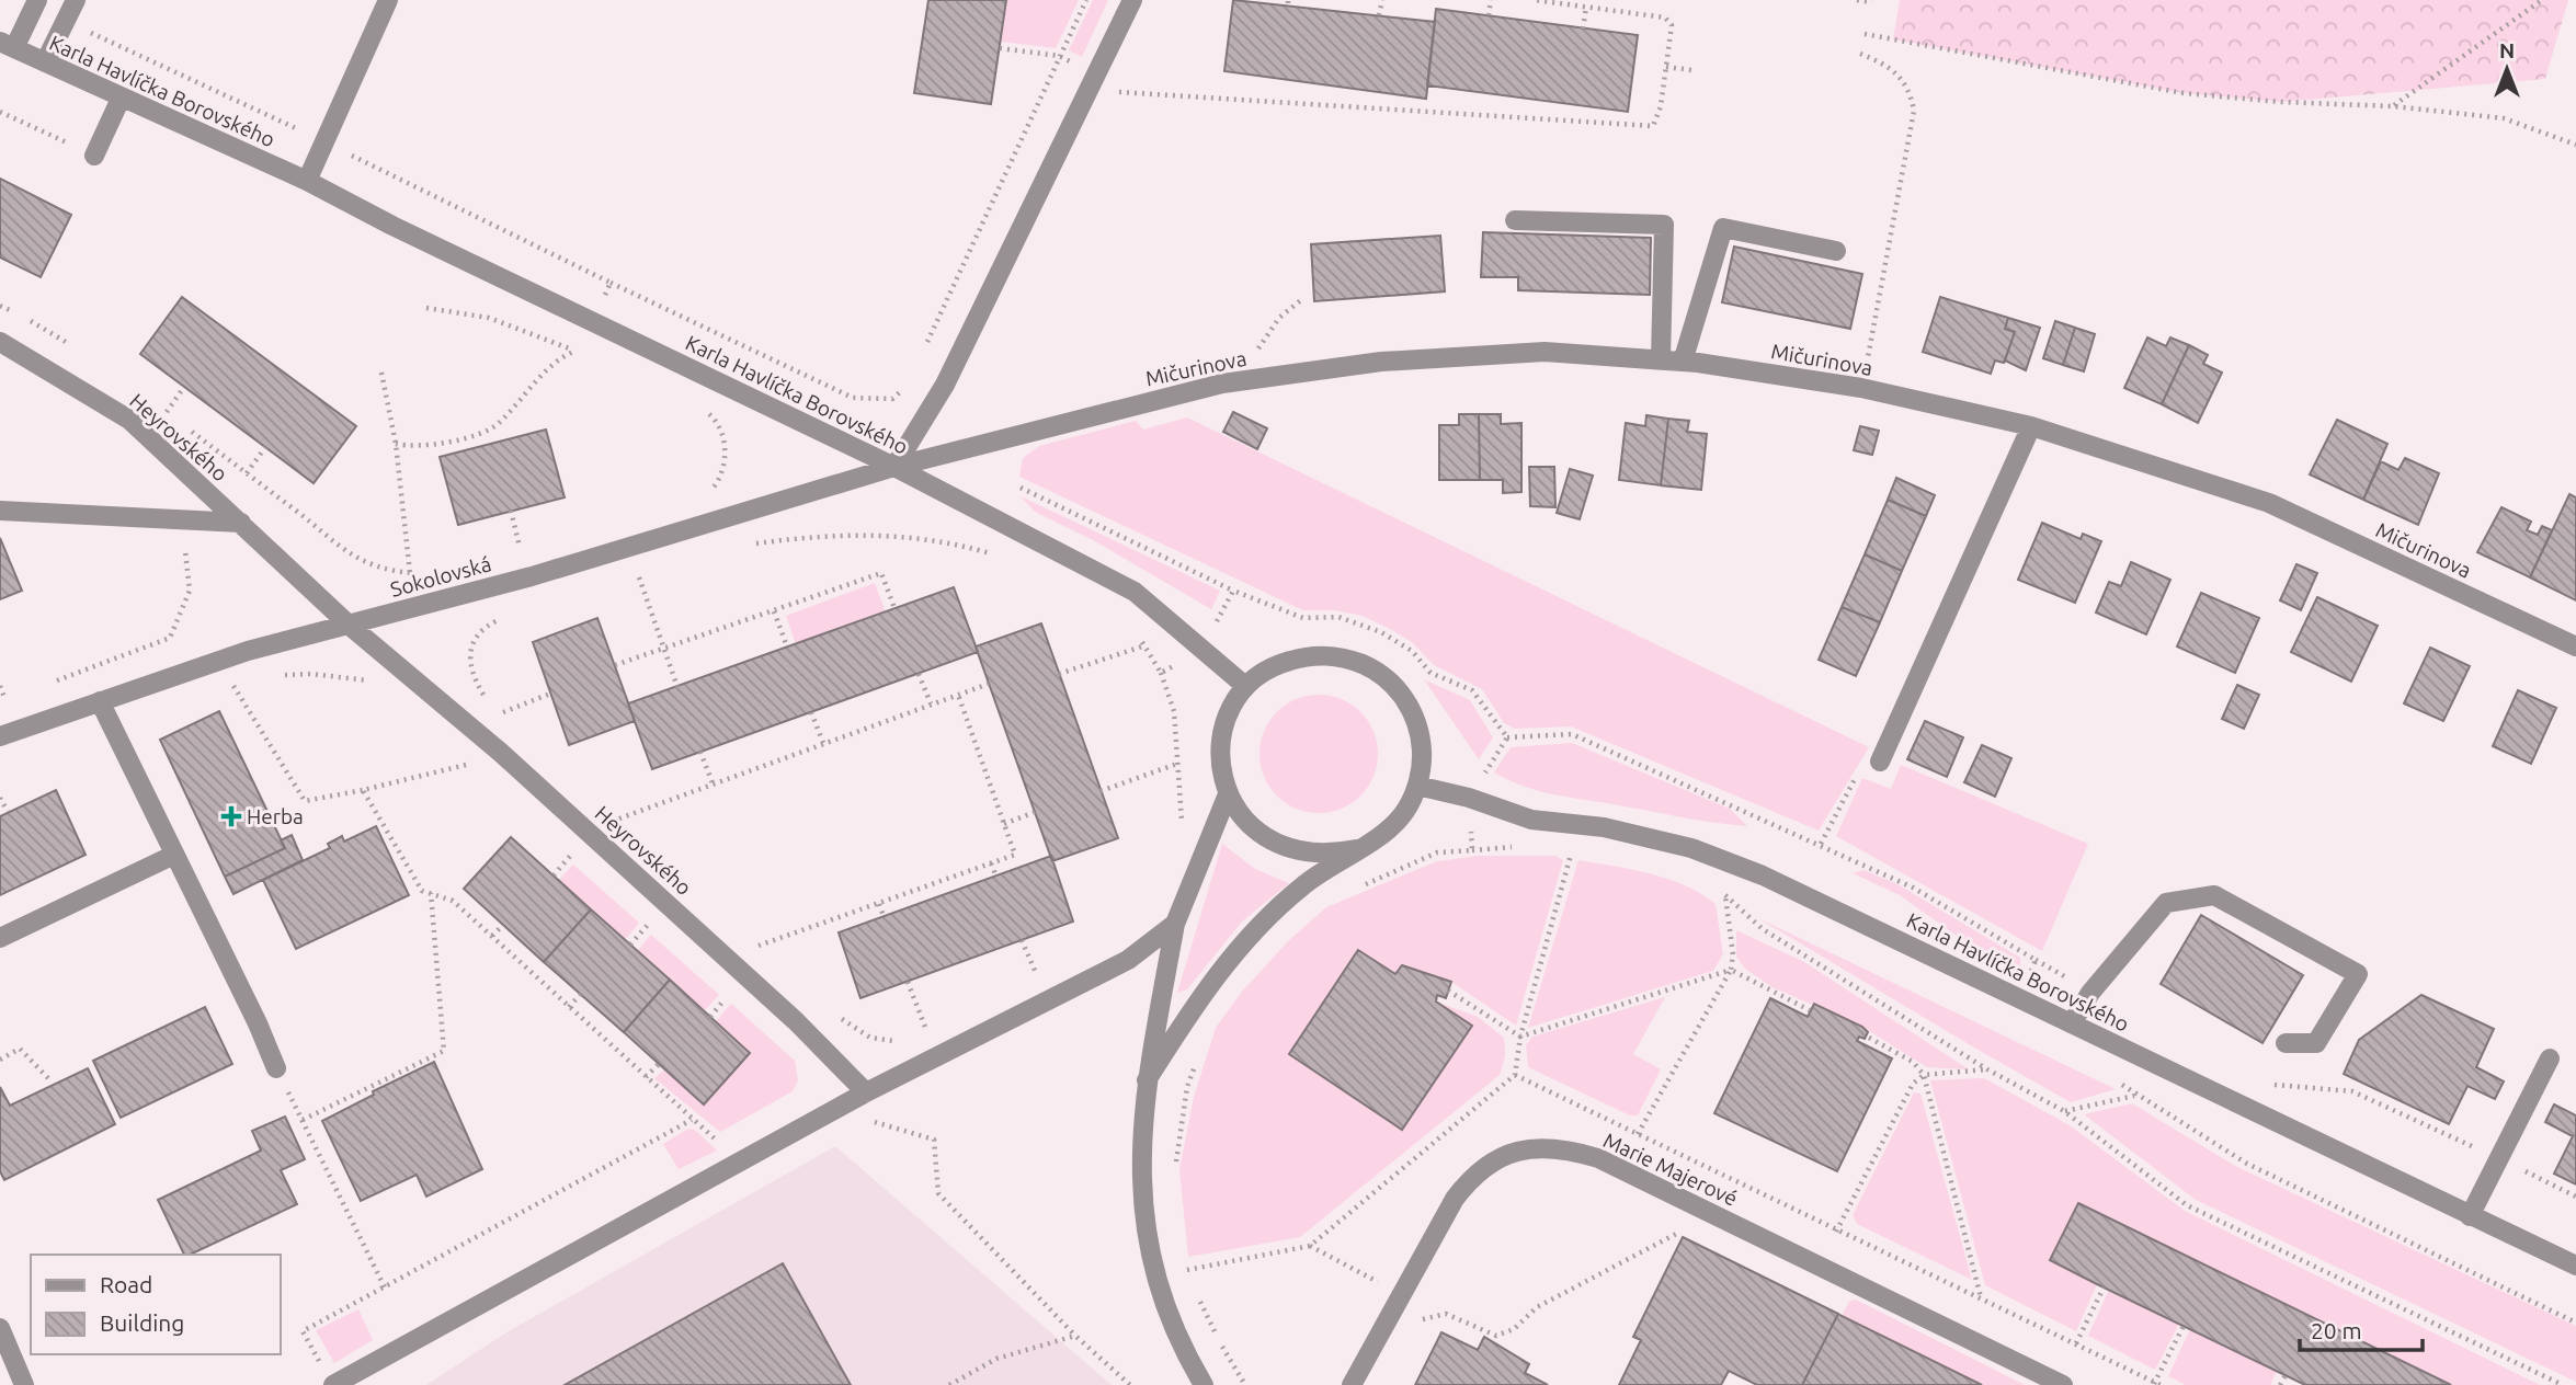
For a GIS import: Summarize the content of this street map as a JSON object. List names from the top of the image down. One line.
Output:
{"streets":{"street":["Karla Havlíčka Borovského","Mičurinova","Heyrovského","Sokolovská","Marie Majerové"]},"crossings":[["Karla Havlíčka Borovského","Mičurinova"],["Karla Havlíčka Borovského","Sokolovská"],["Mičurinova","Sokolovská"],["Heyrovského","Sokolovská"]],"places":{"health":["Herba"]},"legend":["Road","Building"],"scale_bar":"20 m","north":"top"}
